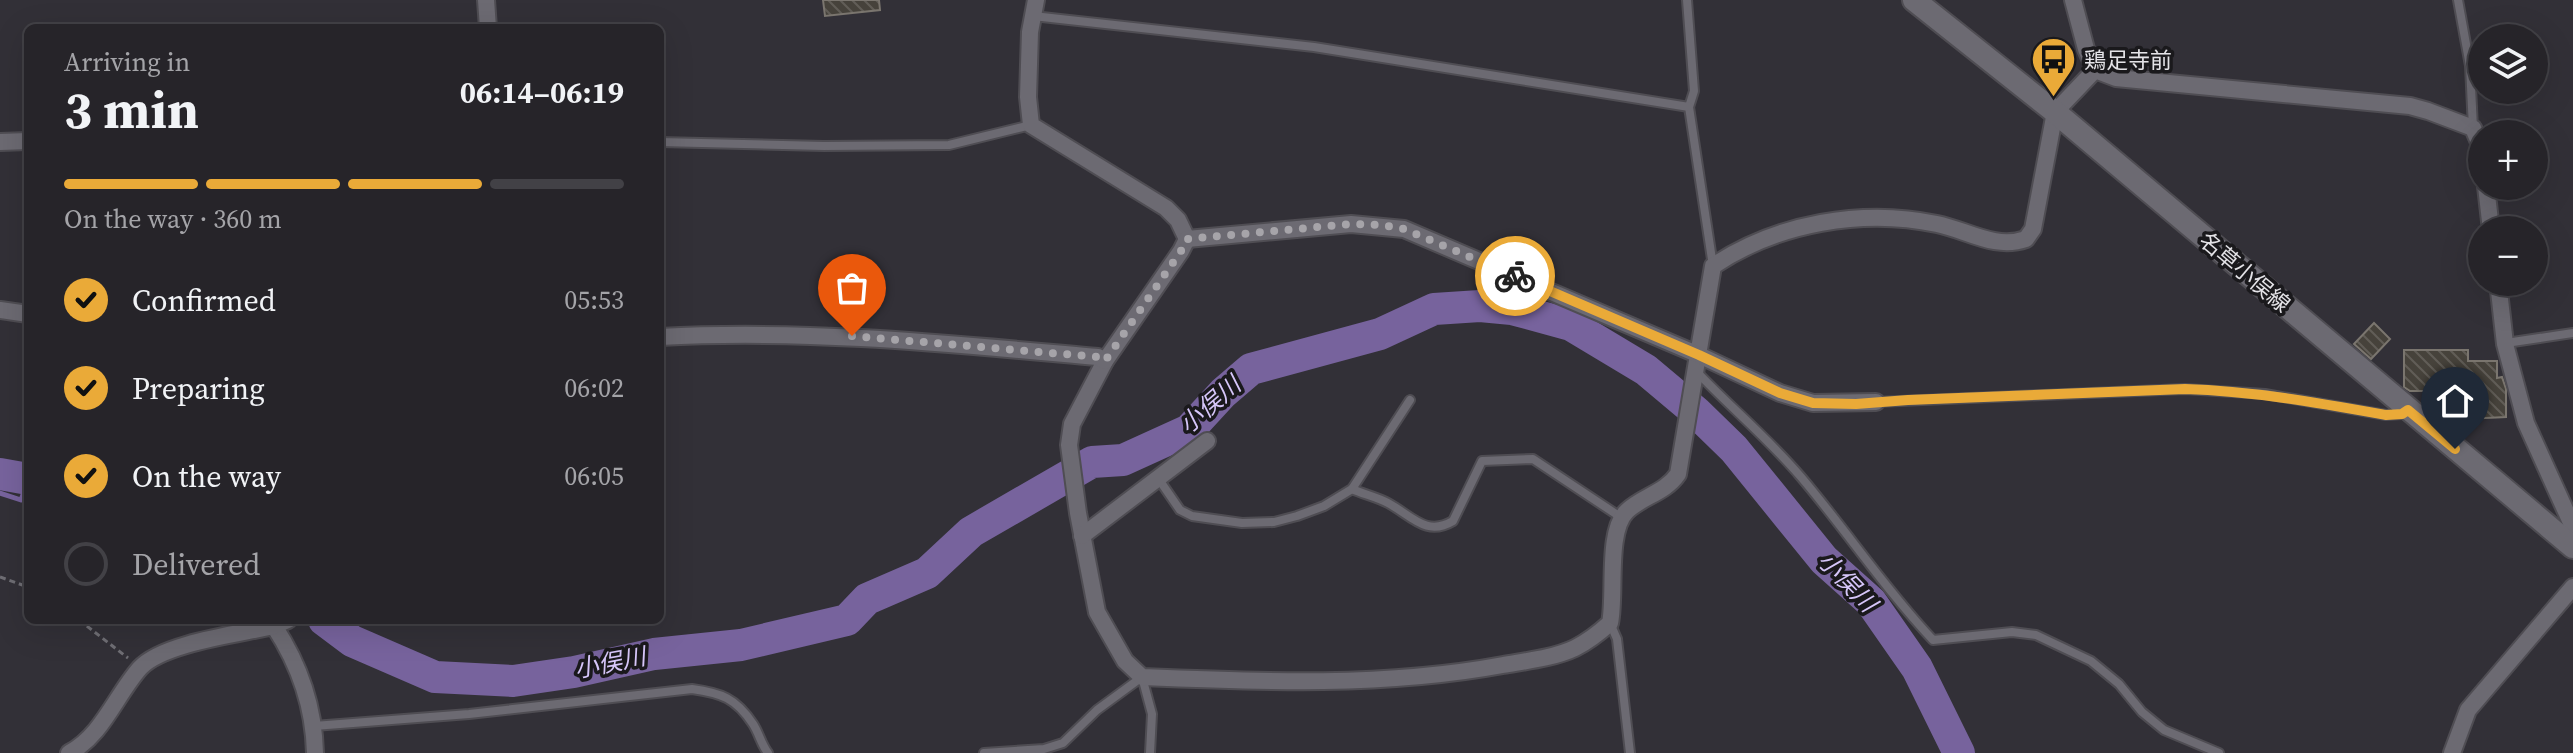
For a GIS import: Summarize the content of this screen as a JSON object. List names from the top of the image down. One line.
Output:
{"streets":{"main road":["名草小俣線"]},"water":["小俣川"],"places":{"bus stop":["鶏足寺前"]},"page":{"map_buttons":["+","−"],"heading":["3 min","Arriving in","06:14–06:19"],"bar":"On the way · 360 m","list":[["Confirmed","05:53"],["Preparing","06:02"],["On the way","06:05"],"Delivered"]}}
